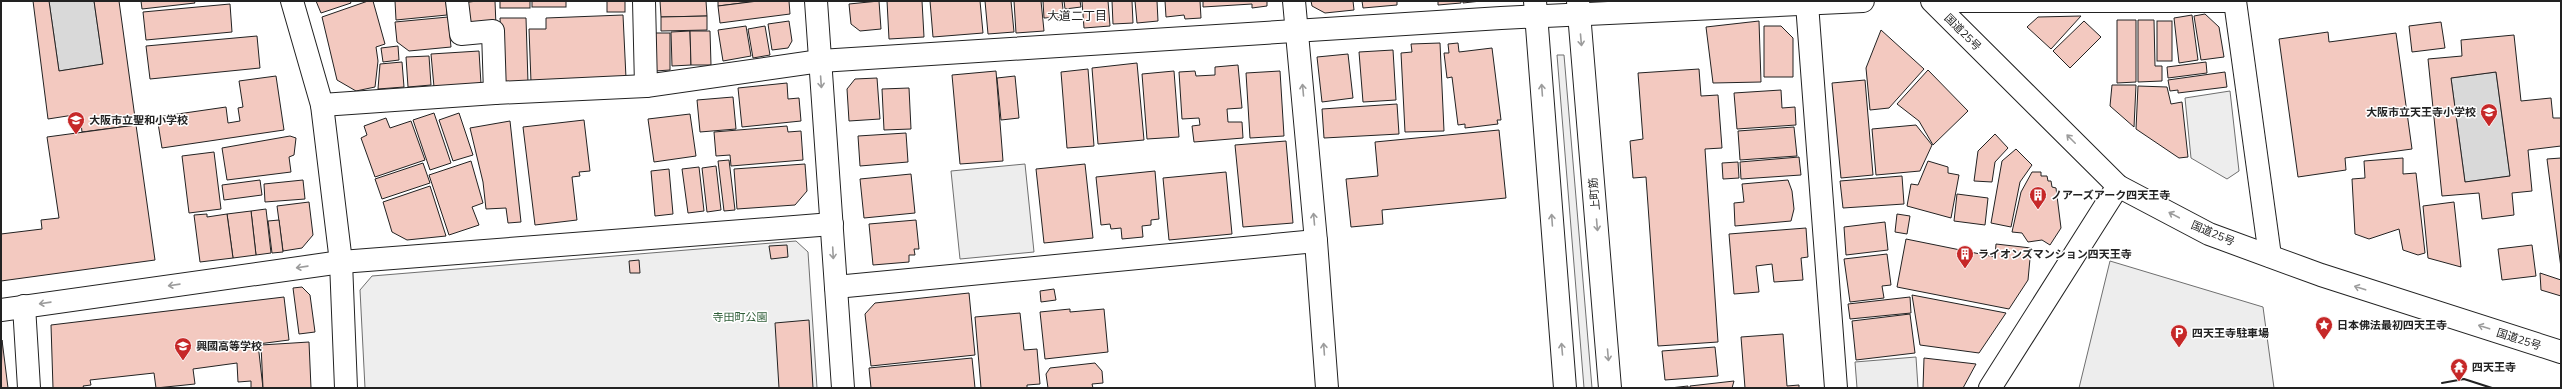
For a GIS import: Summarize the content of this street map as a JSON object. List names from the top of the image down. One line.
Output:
{"streets":{"main road":["国道25号","上町筋"]},"one_way":["国道25号"],"districts":["大道二丁目"],"parks":["寺田町公園"],"places":{"school or university":["大阪市立天王寺小学校","大阪市立聖和小学校","興國高等学校"],"building":["ノアーズアーク四天王寺","ライオンズマンション四天王寺"],"place":["日本佛法最初四天王寺"],"parking":["四天王寺駐車場"],"temple":["四天王寺"]}}
